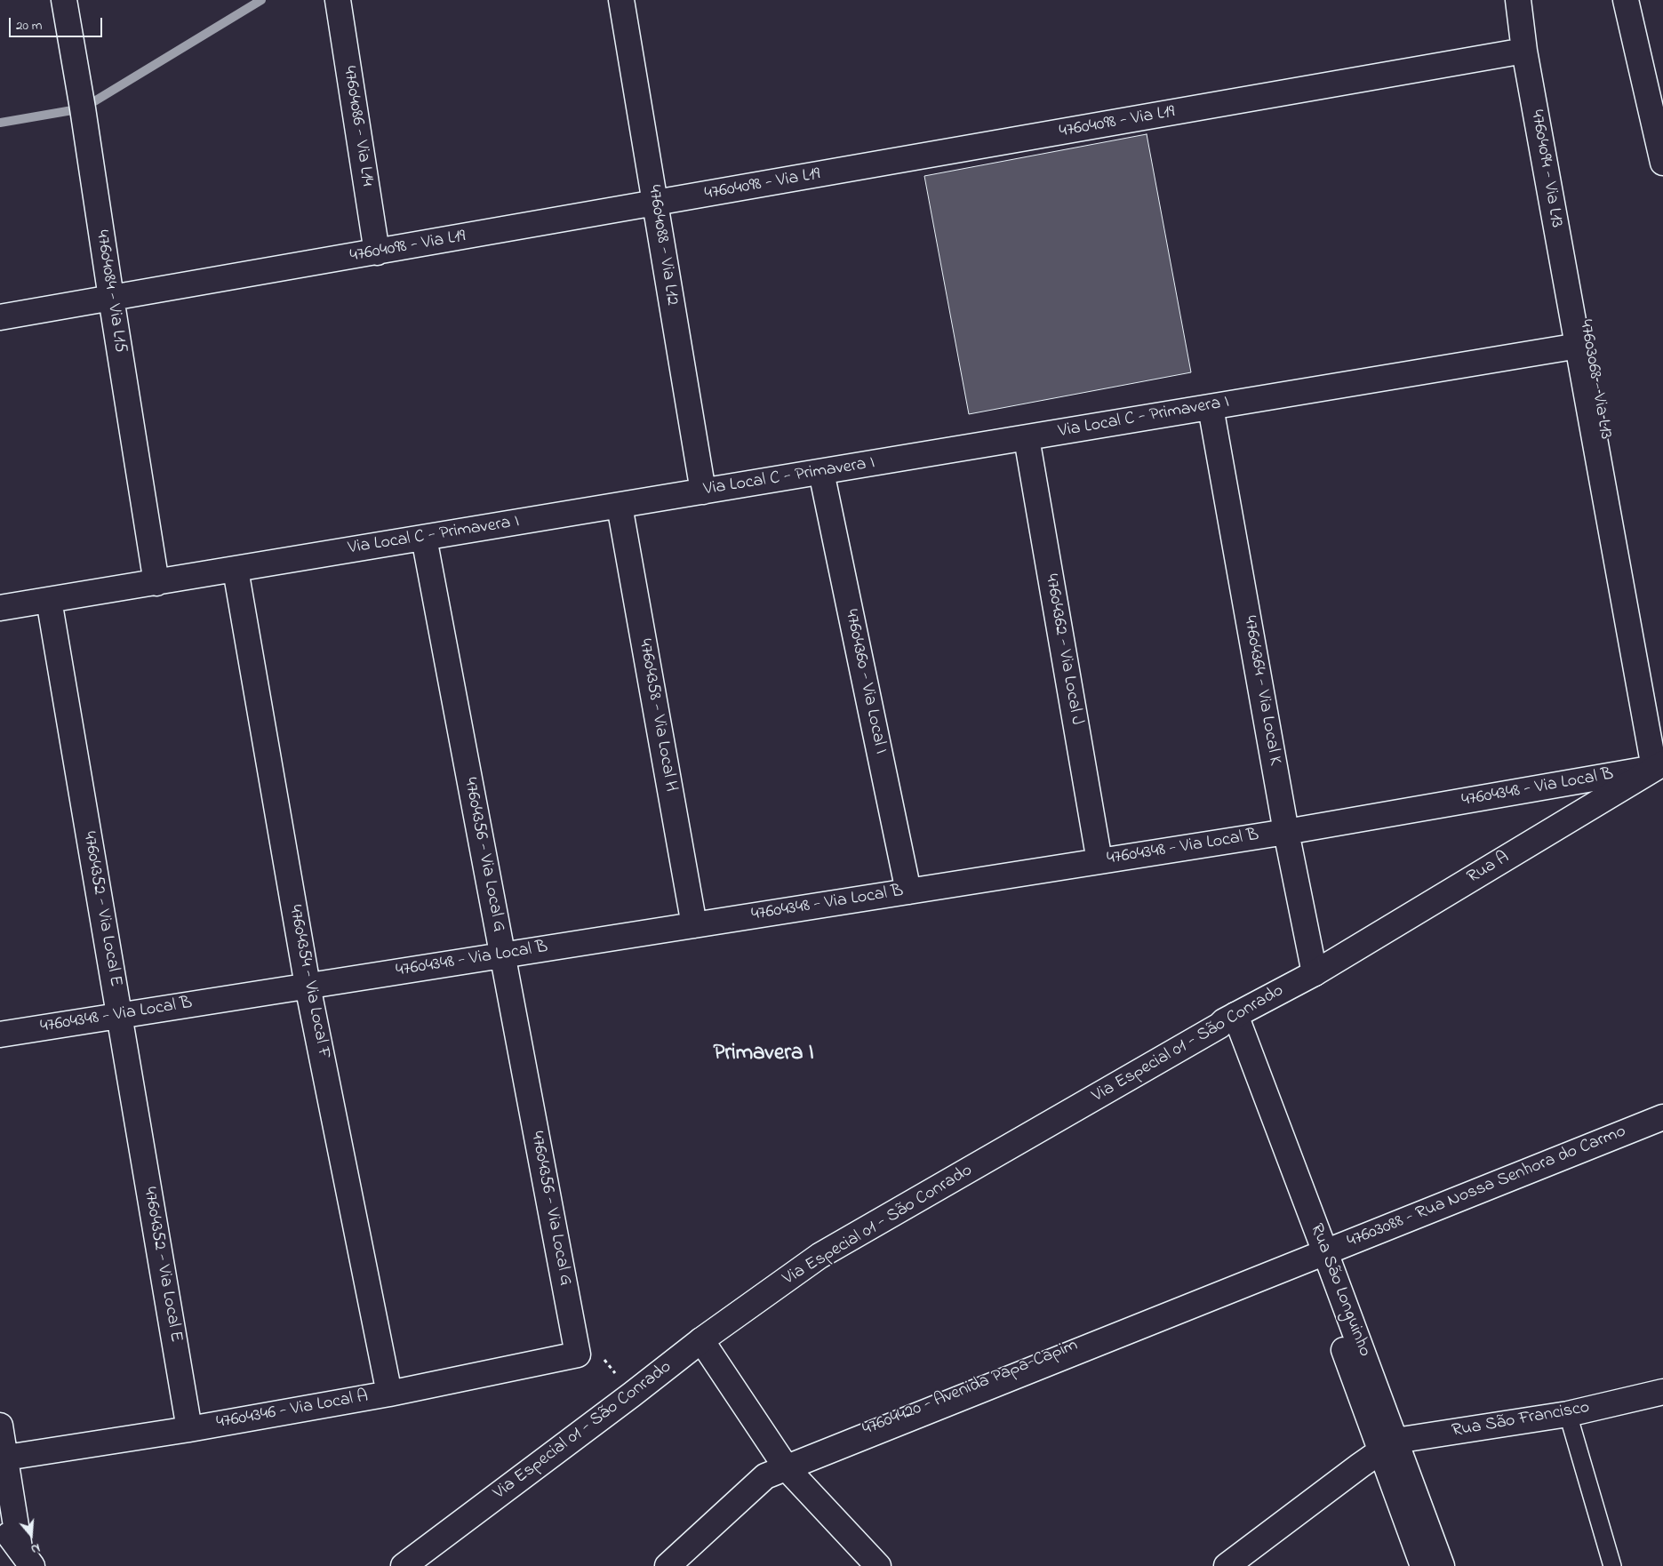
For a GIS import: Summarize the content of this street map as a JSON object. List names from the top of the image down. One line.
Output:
{"streets":{"street":["47604098 - Via L19","47604086 - Via L14","47604094 - Via L13","47604088 - Via L12","47604084 - Via L15","47603068 - Via L13","Via Local C - Primavera I","47604362 - Via Local J","47604360 - Via Local I","47604364 - Via Local K","47604358 - Via Local H","47604348 - Via Local B","47604356 - Via Local G","Rua A","47604352 - Via Local E","47604354 - Via Local F","Via Especial 01 - São Conrado","47603088 - Rua Nossa Senhora do Carmo","Rua São Longuinho","47604346 - Via Local A","Rua São Francisco"]},"crossings":[["47604098 - Via L19","47604086 - Via L14"],["47604098 - Via L19","47604094 - Via L13"],["47604098 - Via L19","47604088 - Via L12"],["47604098 - Via L19","47604084 - Via L15"],["47604094 - Via L13","47603068 - Via L13"],["47604094 - Via L13","Via Local C - Primavera I"],["47604094 - Via L13","47604348 - Via Local B"],["47604094 - Via L13","Rua A"],["47604088 - Via L12","Via Local C - Primavera I"],["47604084 - Via L15","Via Local C - Primavera I"],["47603068 - Via L13","47604348 - Via Local B"],["47603068 - Via L13","Rua A"],["Via Local C - Primavera I","47604362 - Via Local J"],["Via Local C - Primavera I","47604360 - Via Local I"],["Via Local C - Primavera I","47604364 - Via Local K"],["Via Local C - Primavera I","47604358 - Via Local H"],["Via Local C - Primavera I","47604356 - Via Local G"],["Via Local C - Primavera I","47604352 - Via Local E"],["Via Local C - Primavera I","47604354 - Via Local F"],["47604362 - Via Local J","47604348 - Via Local B"],["47604360 - Via Local I","47604348 - Via Local B"],["47604364 - Via Local K","47604348 - Via Local B"],["47604364 - Via Local K","Rua A"],["47604364 - Via Local K","Via Especial 01 - São Conrado"],["47604358 - Via Local H","47604348 - Via Local B"],["47604348 - Via Local B","47604356 - Via Local G"],["47604348 - Via Local B","Rua A"],["47604348 - Via Local B","47604352 - Via Local E"],["47604348 - Via Local B","47604354 - Via Local F"],["47604356 - Via Local G","47604346 - Via Local A"],["Rua A","Via Especial 01 - São Conrado"],["47604352 - Via Local E","47604346 - Via Local A"],["47604354 - Via Local F","47604346 - Via Local A"],["Via Especial 01 - São Conrado","Rua São Longuinho"],["47603088 - Rua Nossa Senhora do Carmo","Rua São Longuinho"],["Rua São Longuinho","Rua São Francisco"]],"districts":["Primavera I"],"scale_bar":"20 m","north":"bottom"}
